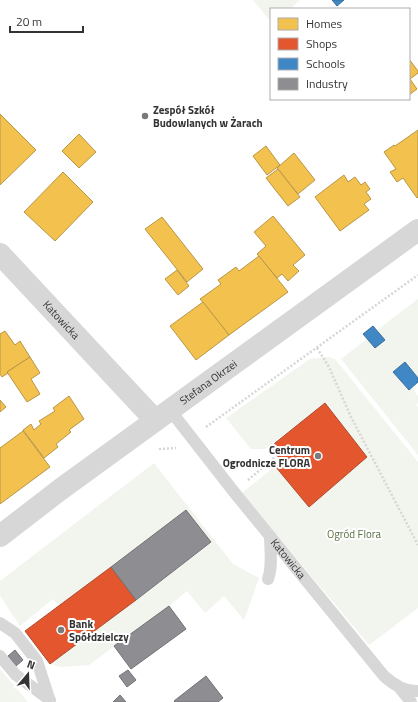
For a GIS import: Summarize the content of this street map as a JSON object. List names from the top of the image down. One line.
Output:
{"streets":{"street":["Katowicka","Stefana Okrzei"]},"crossings":[["Katowicka","Stefana Okrzei"]],"parks":["Ogród Flora"],"places":["Zespół Szkół Budowlanych w Żarach","Centrum Ogrodnicze FLORA","Bank Spółdzielczy"],"legend":["Homes","Shops","Schools","Industry"],"scale_bar":"20 m","north":"top"}
